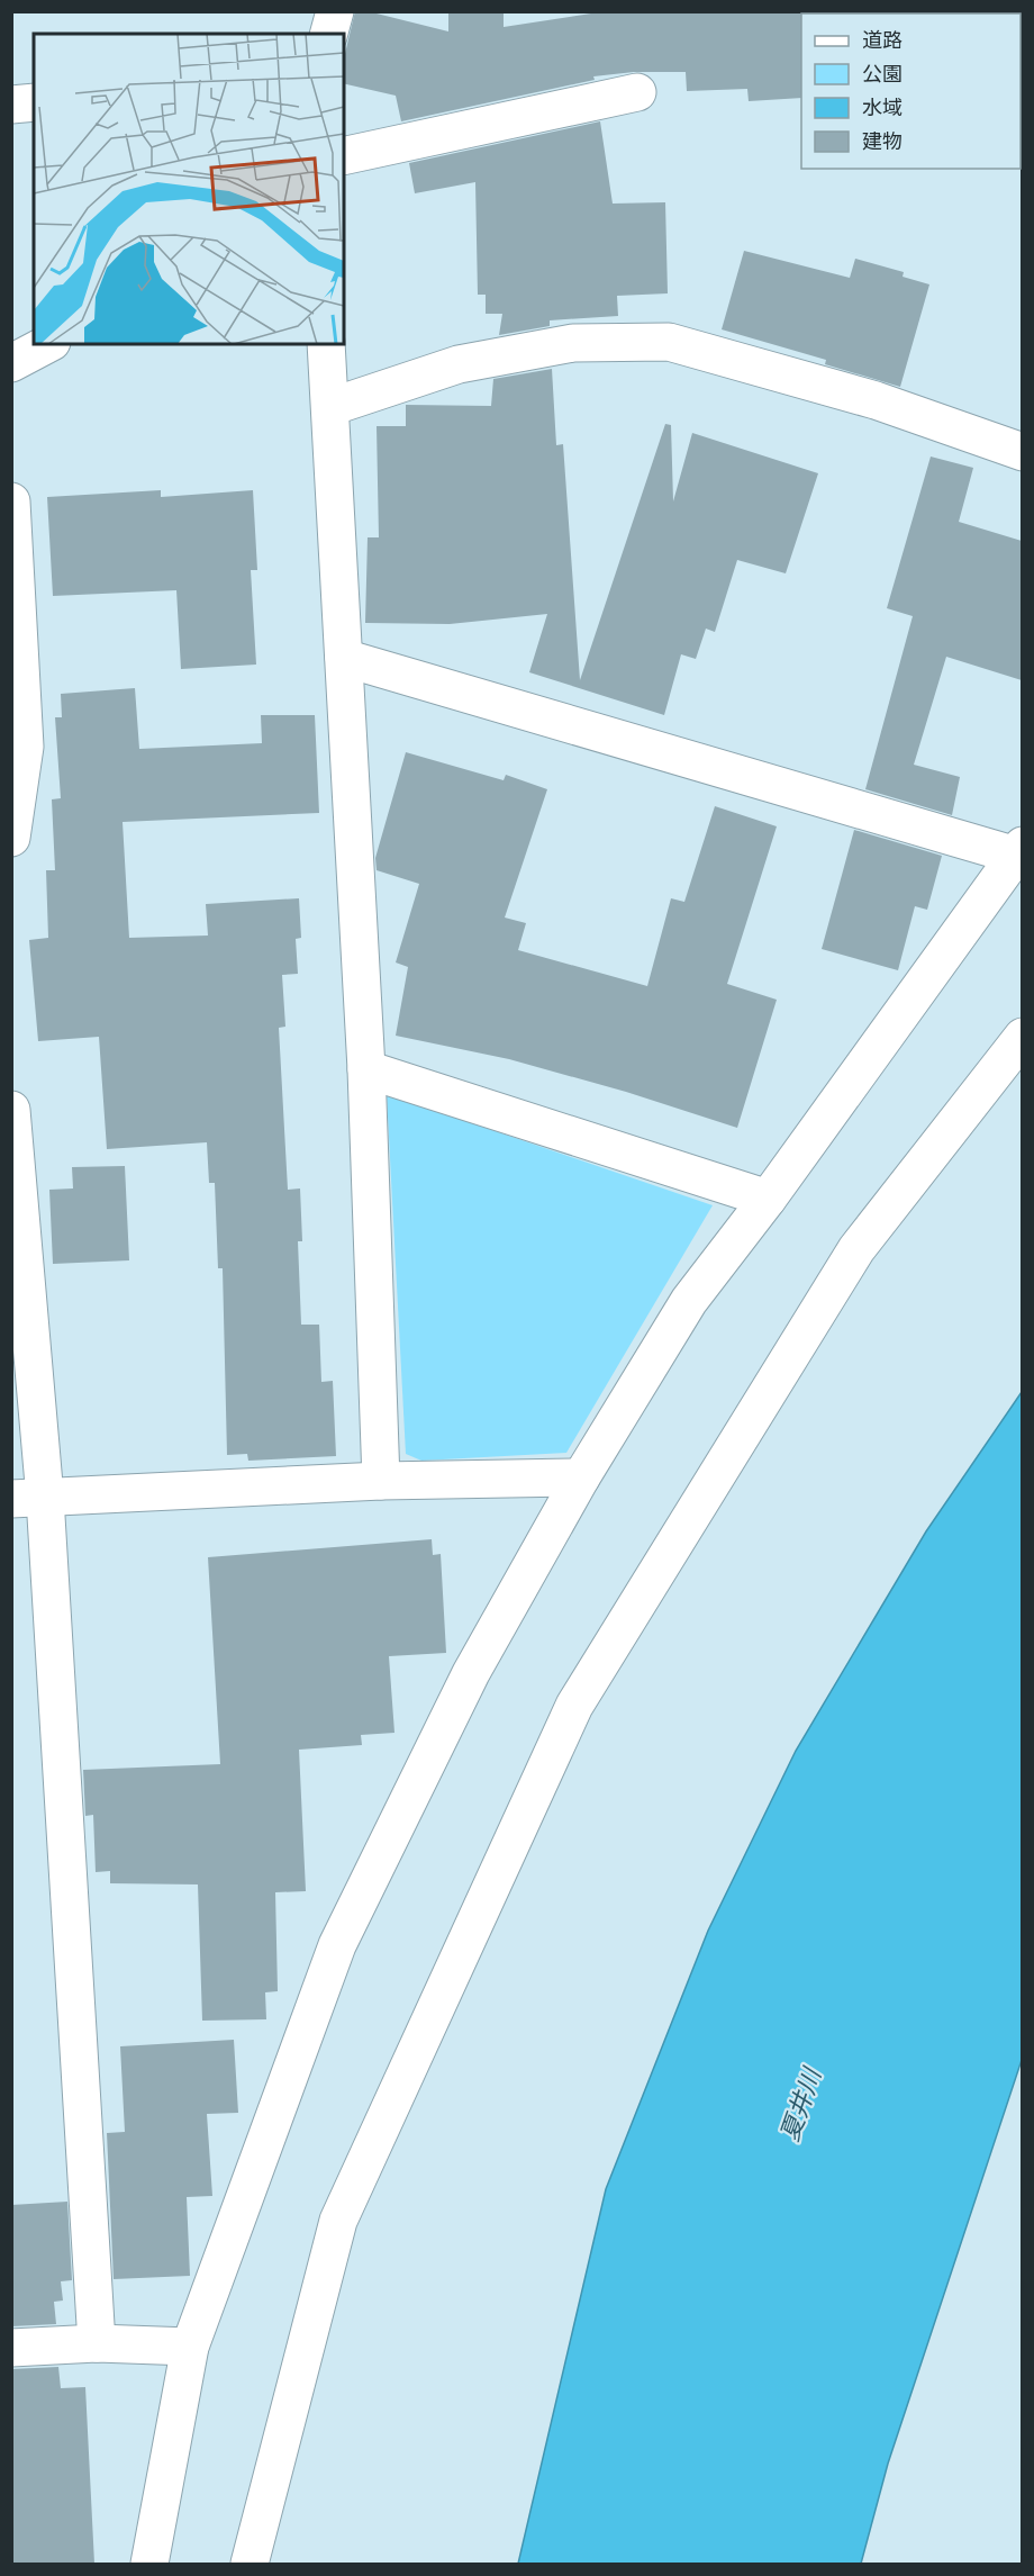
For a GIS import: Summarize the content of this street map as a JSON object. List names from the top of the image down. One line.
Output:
{"water":["夏井川"],"legend":["道路","公園","水域","建物"]}
